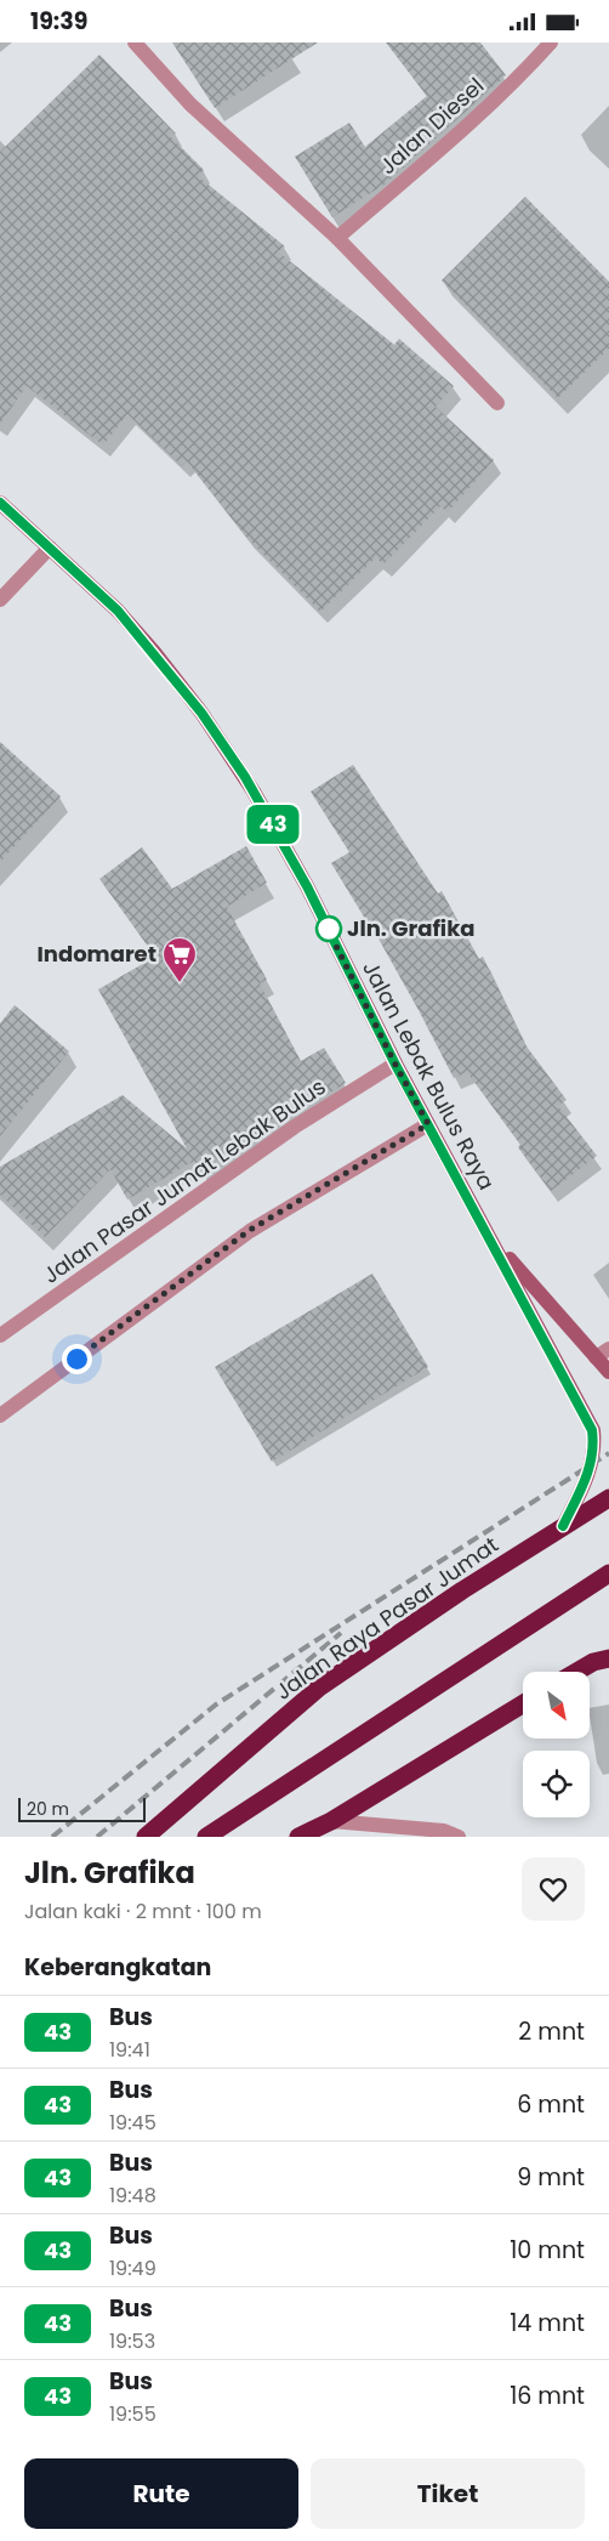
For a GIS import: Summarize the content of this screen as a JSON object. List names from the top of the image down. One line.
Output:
{"streets":{"highway":["Jalan Raya Pasar Jumat"],"main road":["Jalan Lebak Bulus Raya"],"street":["Jalan Diesel","Jalan Pasar Jumat Lebak Bulus"]},"crossings":[["Jalan Lebak Bulus Raya","Jalan Pasar Jumat Lebak Bulus"],["Jalan Lebak Bulus Raya","Jalan Raya Pasar Jumat"]],"places":{"other":["Jln. Grafika"],"supermarket":["Indomaret"]},"lines":["bus line 43"],"scale_bar":"20 m","north":"bottom right","page":{"status":"19:39","on_map":"43","scale":"20 m","heading":[["Jln. Grafika","Jalan kaki · 2 mnt · 100 m"],"Keberangkatan"],"list":[{"mark":"43","name":"Bus","note":"19:41","value":"2 mnt"},{"mark":"43","name":"Bus","note":"19:45","value":"6 mnt"},{"mark":"43","name":"Bus","note":"19:48","value":"9 mnt"},{"mark":"43","name":"Bus","note":"19:49","value":"10 mnt"},{"mark":"43","name":"Bus","note":"19:53","value":"14 mnt"},{"mark":"43","name":"Bus","note":"19:55","value":"16 mnt"}],"buttons":["Rute","Tiket"]}}
